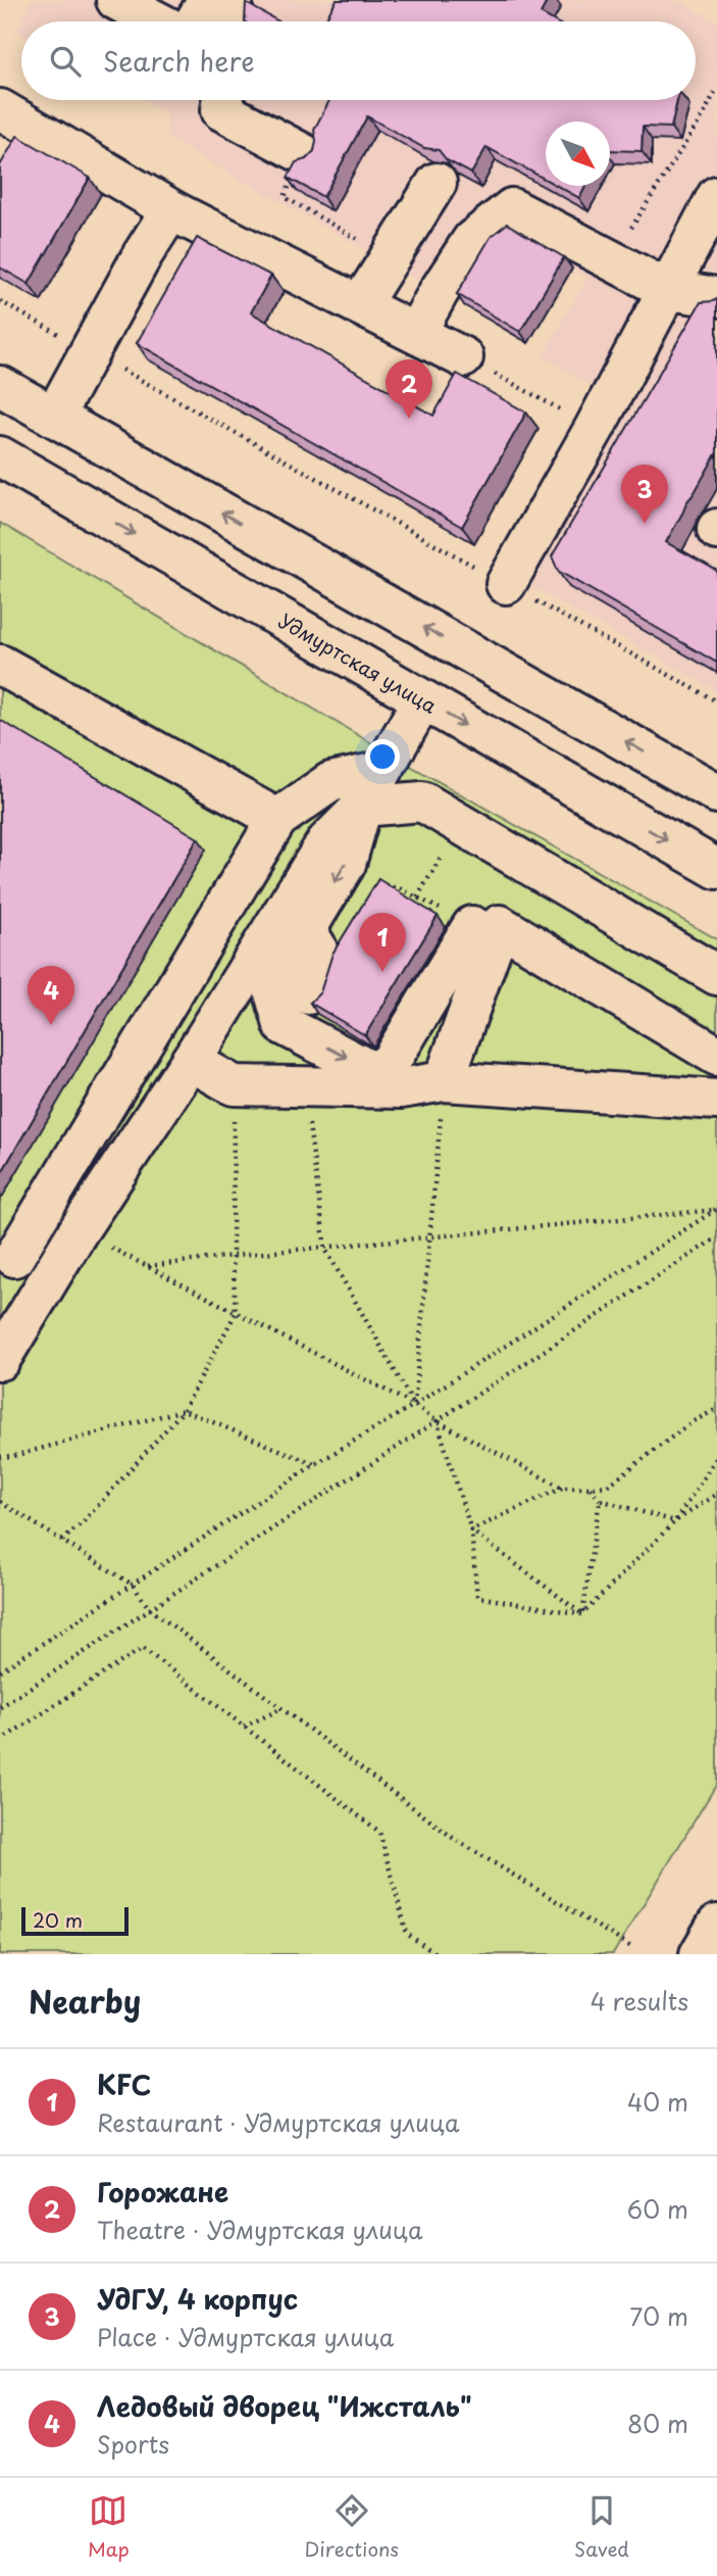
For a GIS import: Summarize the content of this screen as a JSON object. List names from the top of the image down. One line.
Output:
{"streets":{"main road":["Удмуртская улица"]},"scale_bar":"20 m","north":"bottom right","page":{"search":"Search here","pins":["2","3","1","4"],"scale":"20 m","heading":["Nearby","4 results"],"list":[{"mark":"1","name":"KFC","note":"Restaurant · Удмуртская улица","value":"40 m"},{"mark":"2","name":"Горожане","note":"Theatre · Удмуртская улица","value":"60 m"},{"mark":"3","name":"УдГУ, 4 корпус","note":"Place · Удмуртская улица","value":"70 m"},{"mark":"4","name":"Ледовый дворец \"Ижсталь\"","note":"Sports","value":"80 m"}],"nav":["Map","Directions","Saved"]}}
